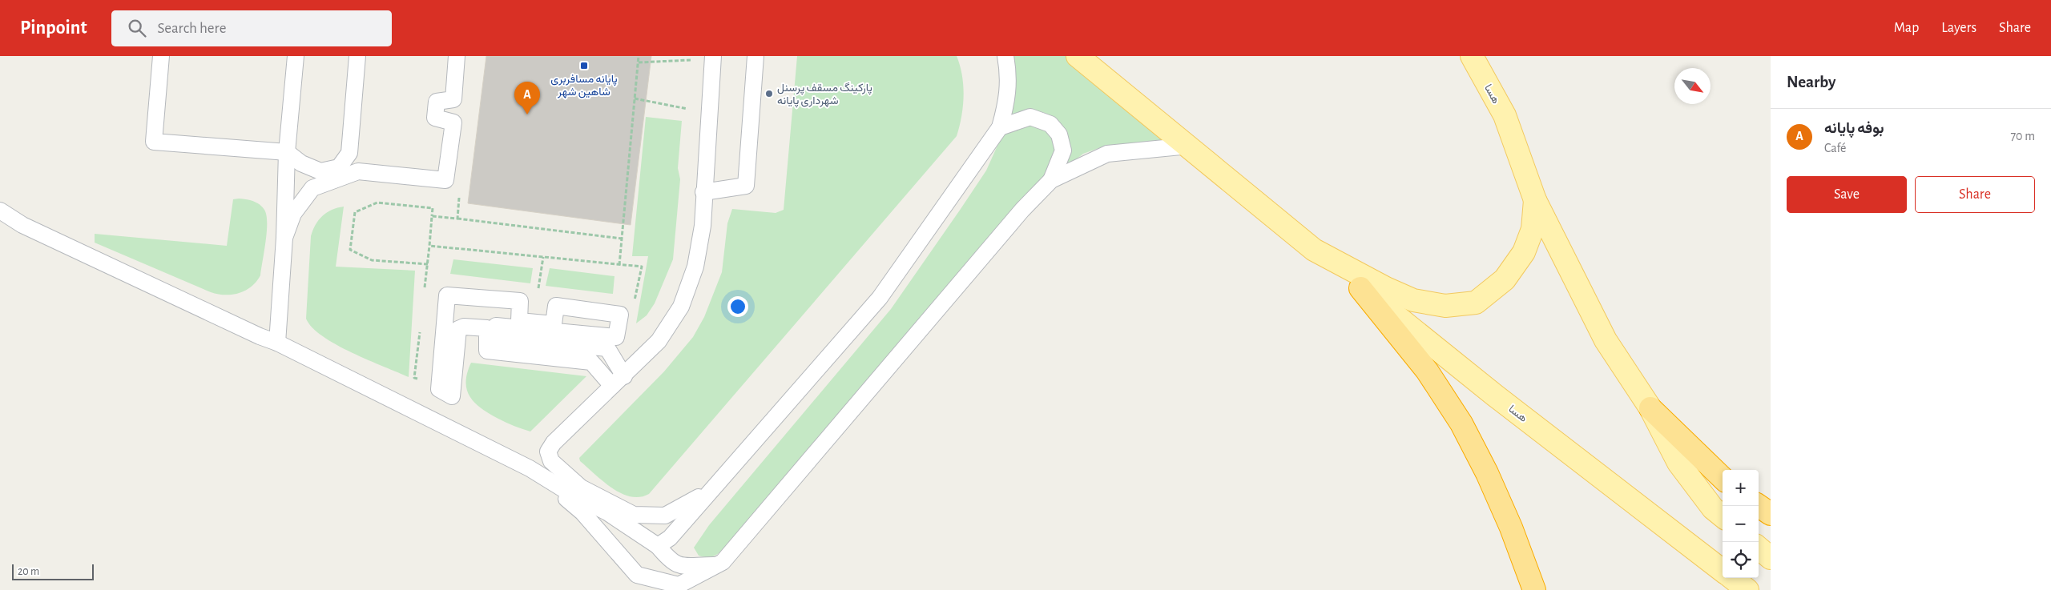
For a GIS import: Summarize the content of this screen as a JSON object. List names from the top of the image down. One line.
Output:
{"streets":{"main road":["هسا"]},"places":{"transit":["پایانه مسافربری شاهین شهر"],"other":["پارکینگ مسقف پرسنل شهرداری پایانه"]},"scale_bar":"20 m","north":"bottom right","page":{"header":"Pinpoint","search":"Search here","nav":["Map","Layers","Share"],"heading":"Nearby","pins":"A","list":[{"mark":"A","name":"بوفه پایانه","note":"Café","value":"70 m"}],"buttons":["Save","Share"],"map_buttons":["+","−"],"scale":"20 m"}}
